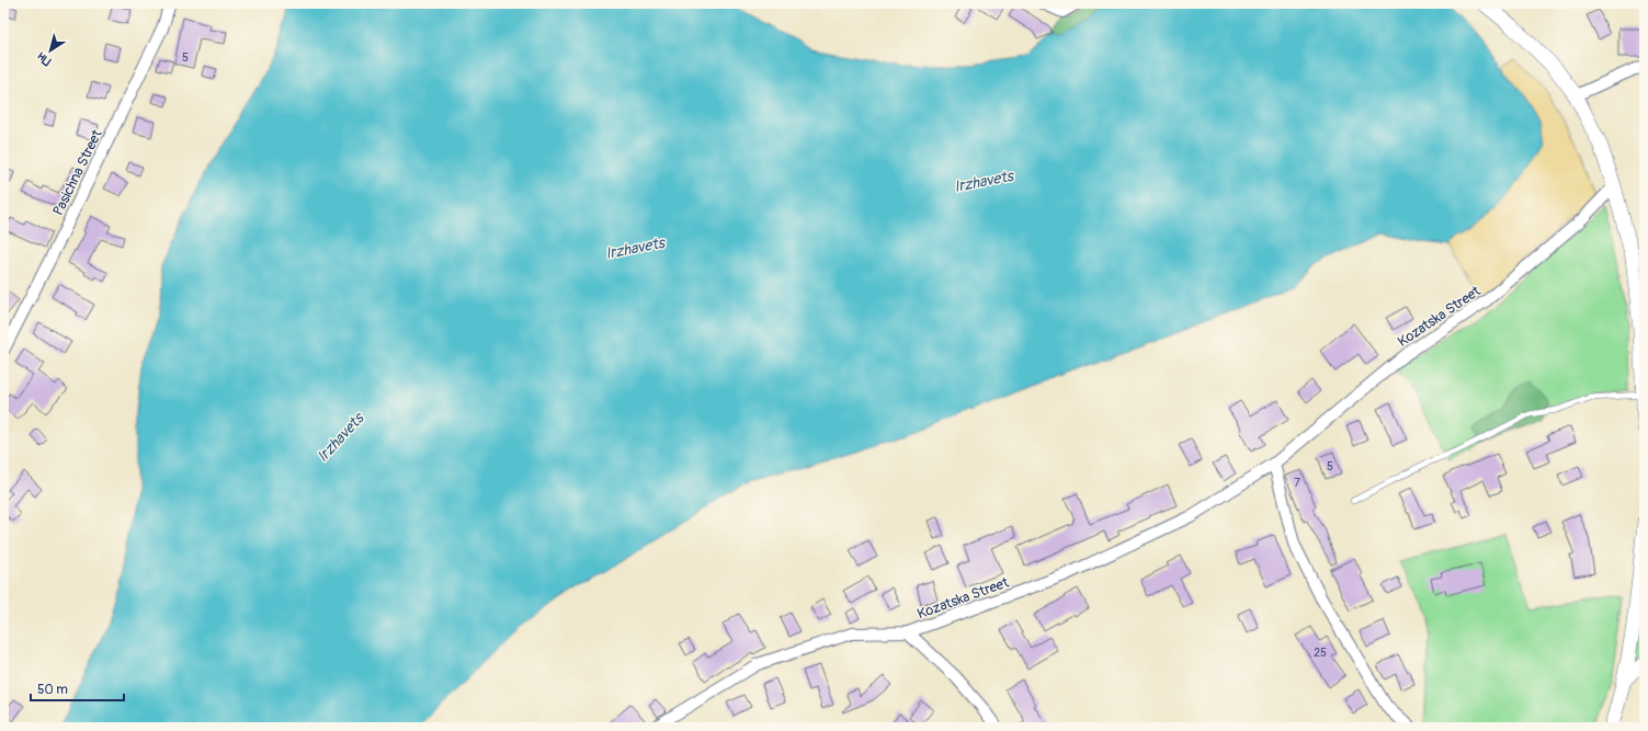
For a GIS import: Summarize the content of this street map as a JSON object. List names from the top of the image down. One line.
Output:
{"streets":{"street":["Pasichna Street","Kozatska Street"]},"water":["Irzhavets"],"house_numbers":["5","5","7","25"],"scale_bar":"50 m","north":"bottom left"}
